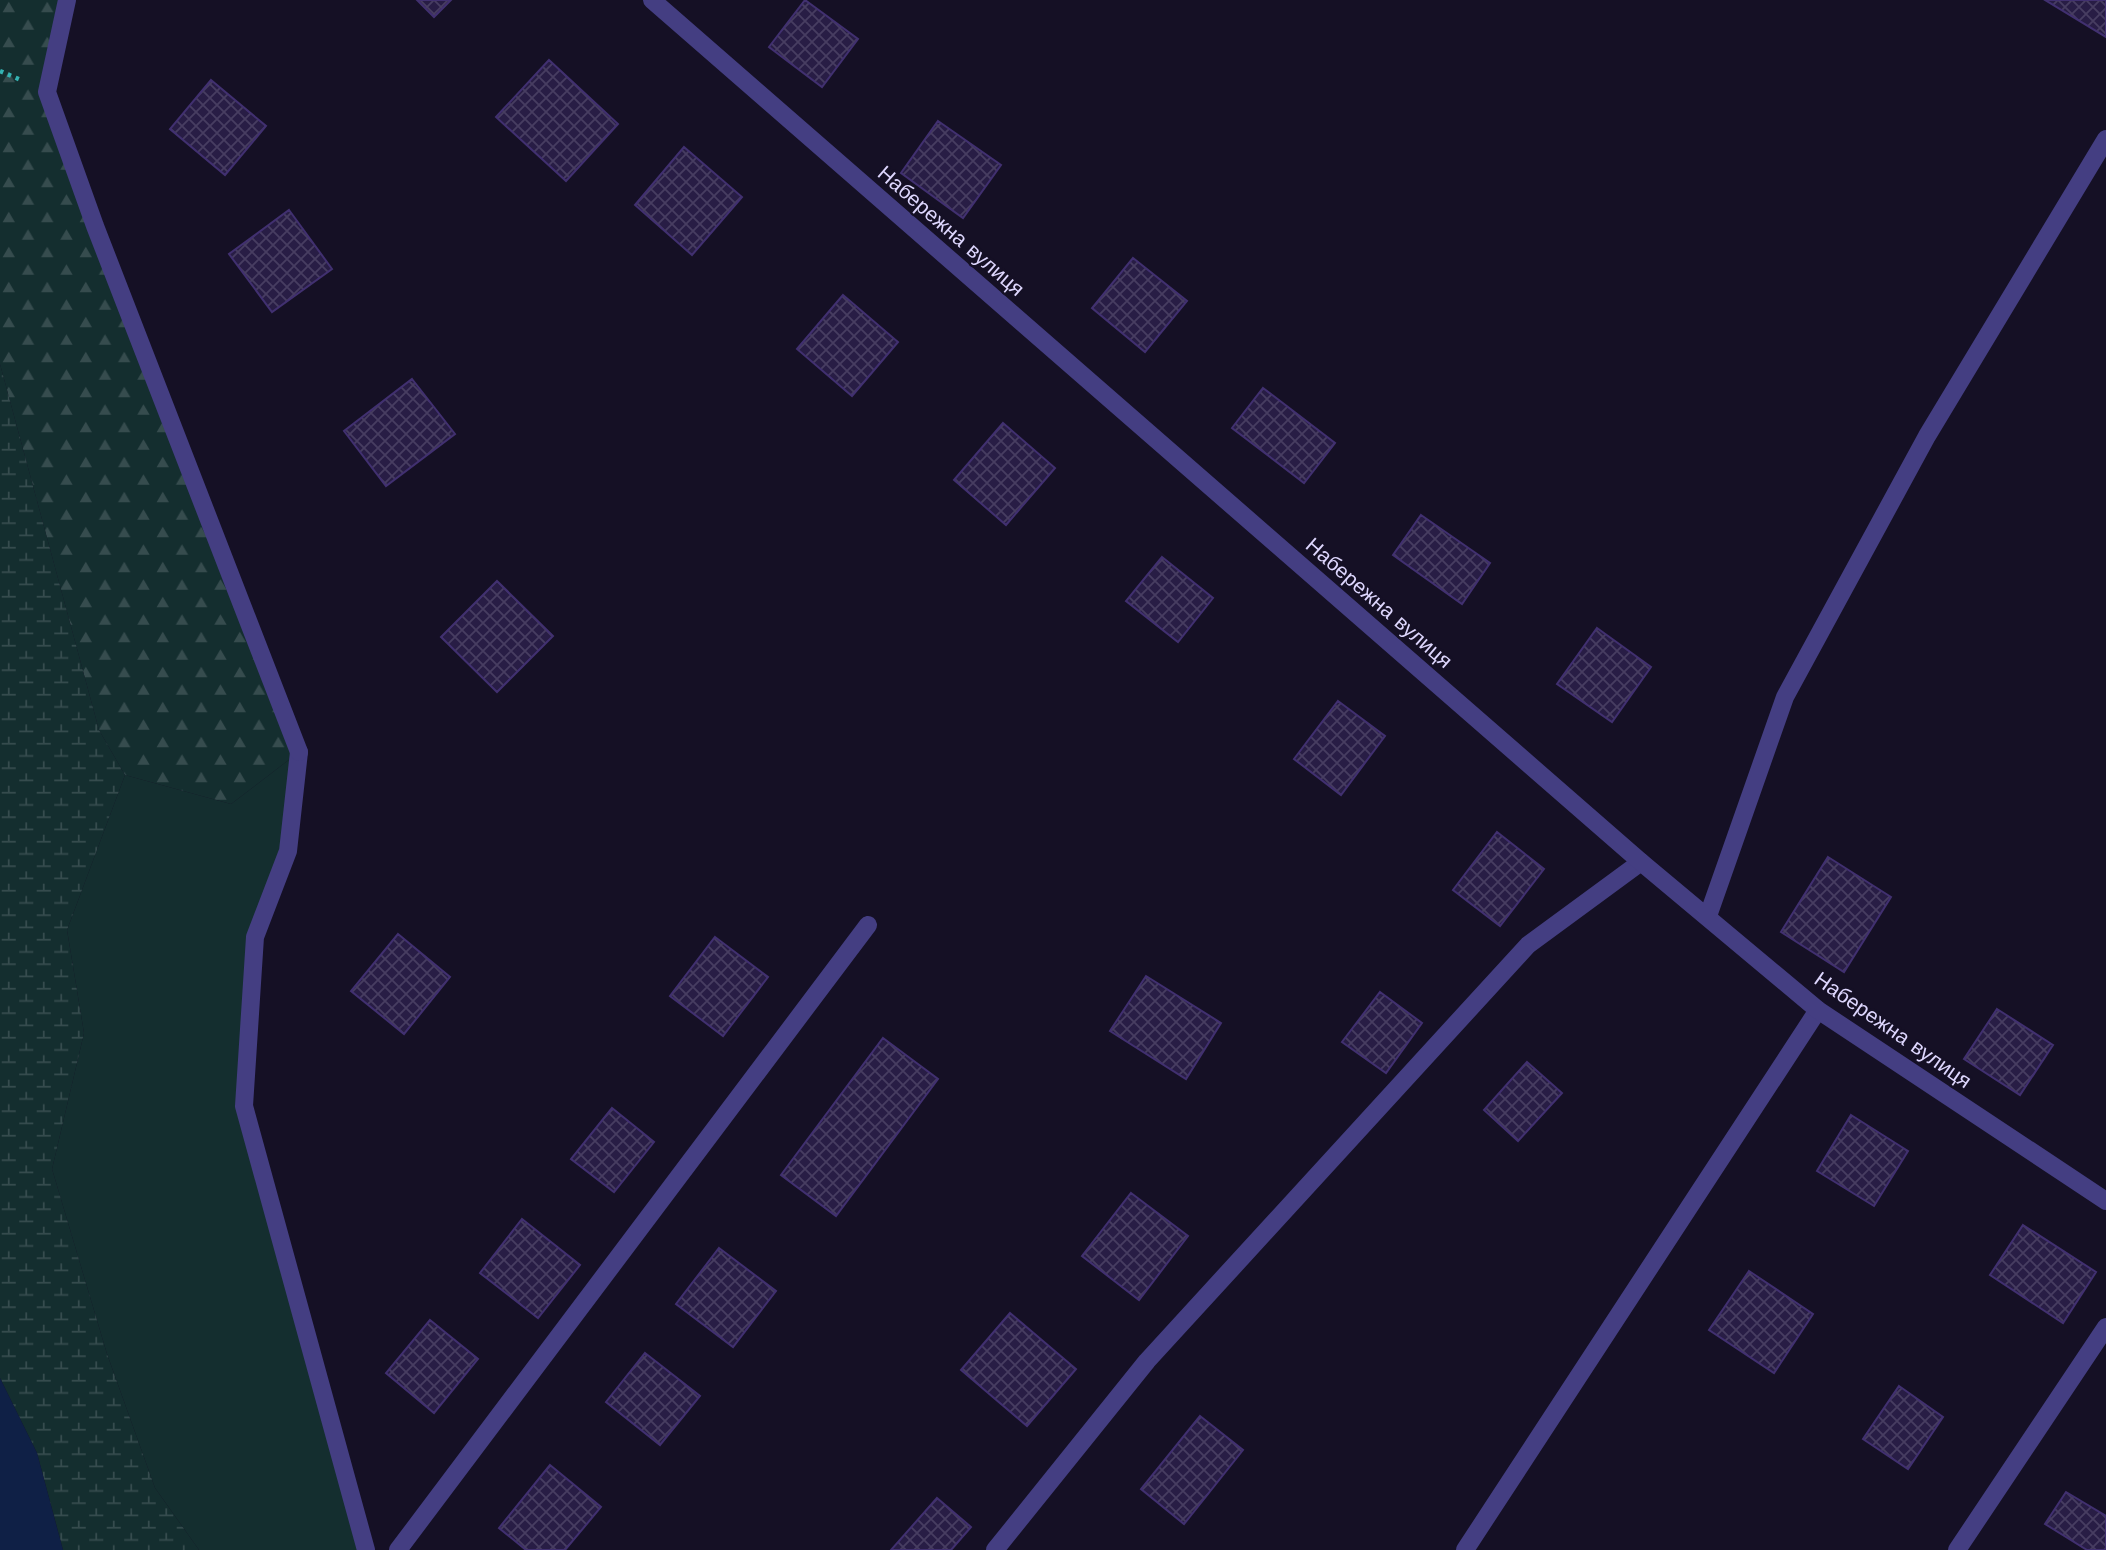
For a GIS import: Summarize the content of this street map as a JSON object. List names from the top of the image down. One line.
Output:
{"streets":{"street":["Набережна вулиця"]}}
